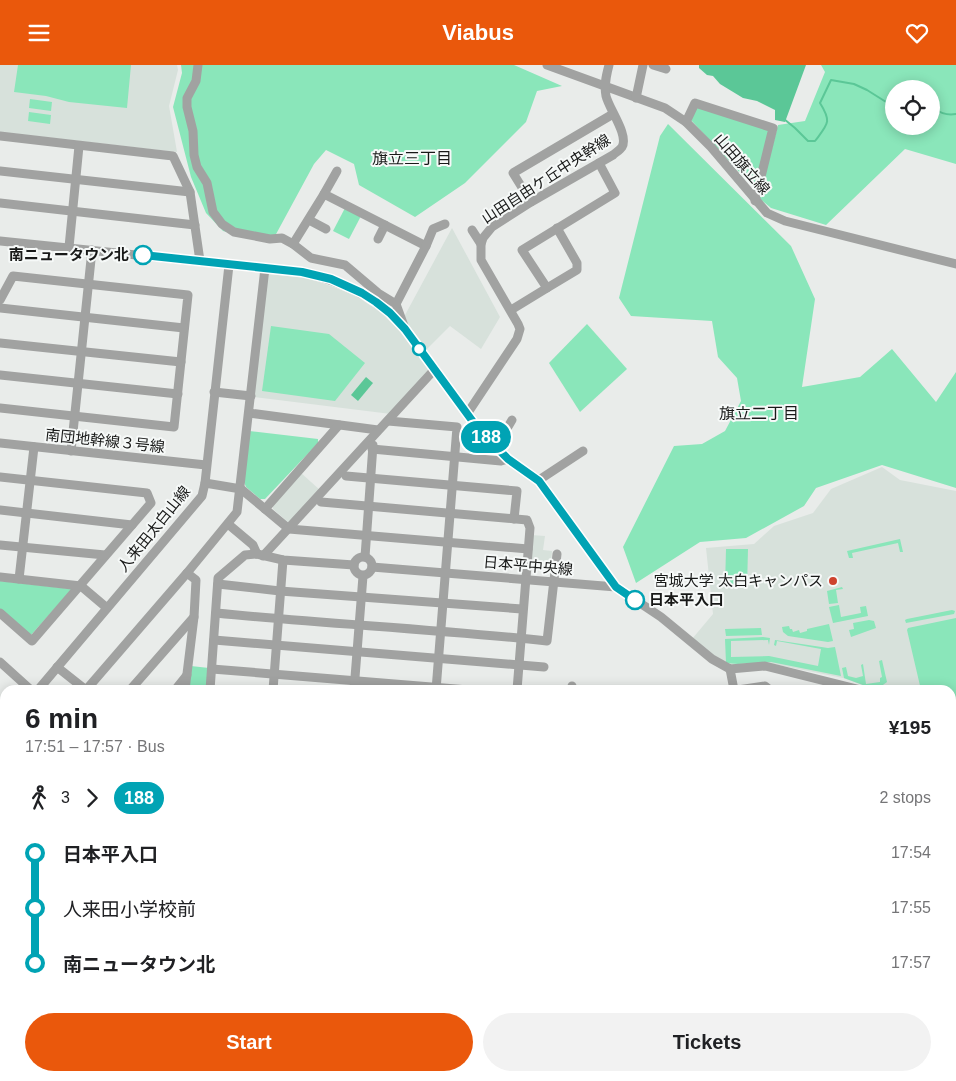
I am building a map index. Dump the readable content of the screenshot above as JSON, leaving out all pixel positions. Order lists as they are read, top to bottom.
{
  "streets": {
    "street": [
      "山田旗立線",
      "山田自由ケ丘中央幹線",
      "南団地幹線３号線",
      "人来田太白山線",
      "日本平中央線"
    ]
  },
  "crossings": [
    ["山田旗立線", "山田自由ケ丘中央幹線"],
    ["南団地幹線３号線", "人来田太白山線"]
  ],
  "districts": ["旗立三丁目", "旗立二丁目"],
  "places": ["南ニュータウン北", "宮城大学 太白キャンパス", "日本平入口"],
  "lines": ["bus line 188"],
  "page": {
    "header": "Viabus",
    "on_map": "188",
    "heading": ["6 min", "17:51 – 17:57 · Bus", "¥195"],
    "legs": ["3", "188", "2 stops"],
    "list": [
      {
        "name": "日本平入口",
        "value": "17:54"
      },
      {
        "name": "人来田小学校前",
        "value": "17:55"
      },
      {
        "name": "南ニュータウン北",
        "value": "17:57"
      }
    ],
    "buttons": ["Start", "Tickets"]
  }
}
